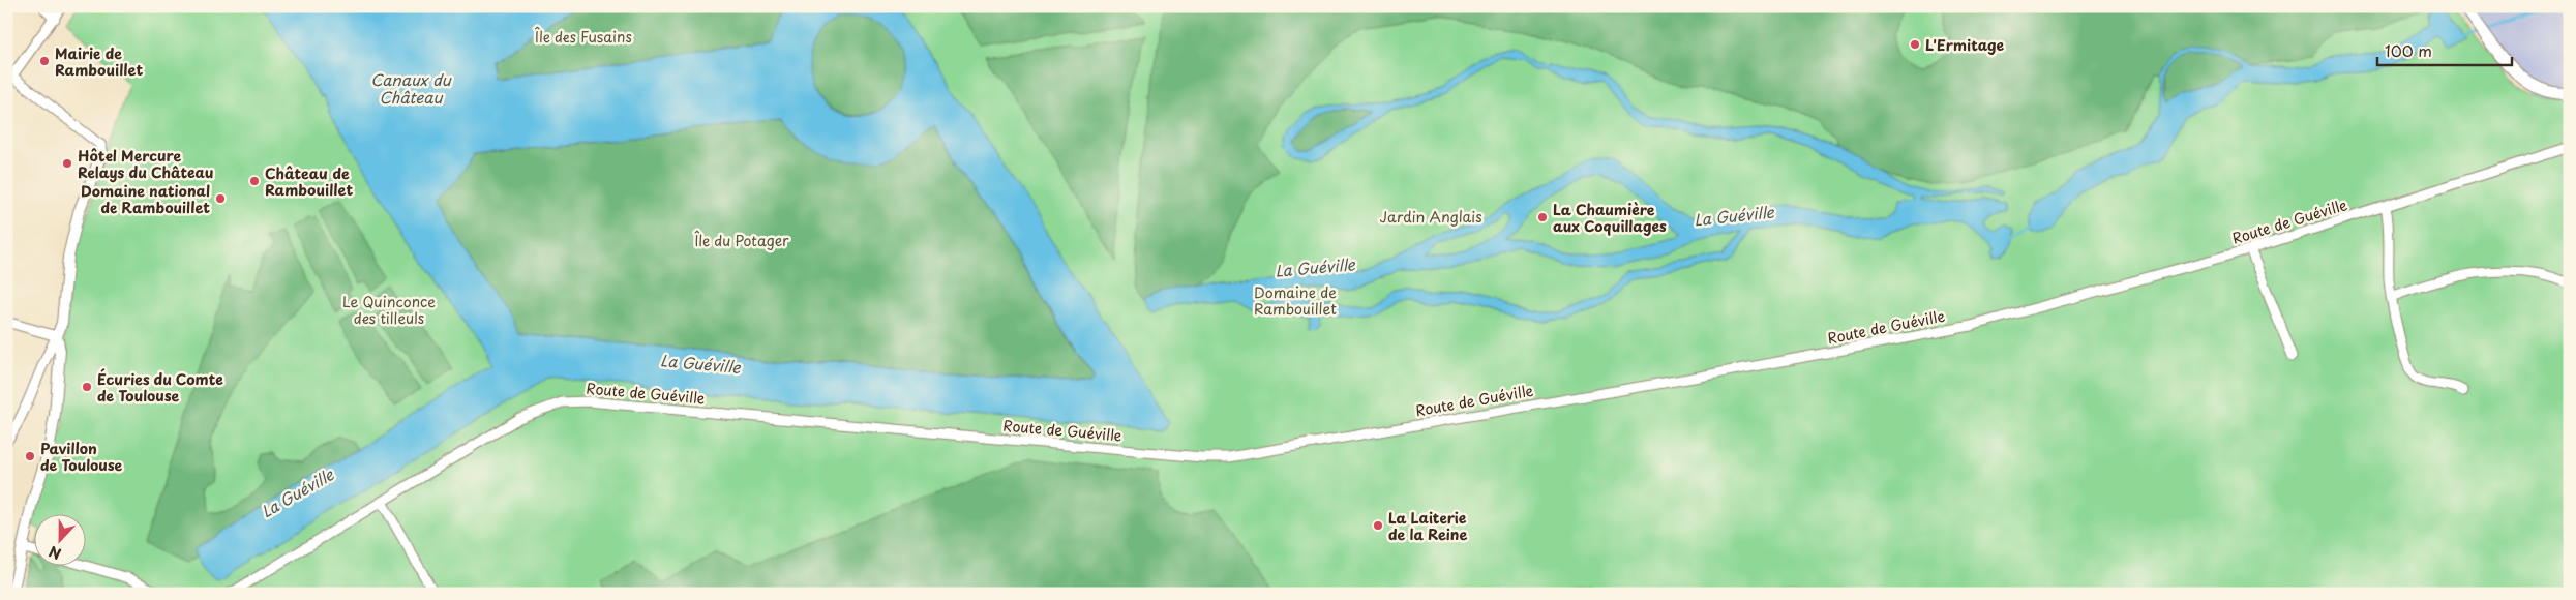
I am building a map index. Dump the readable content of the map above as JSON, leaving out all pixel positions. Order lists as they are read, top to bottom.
{
  "streets": {
    "street": ["Route de Guéville"]
  },
  "water": ["Canaux du Château", "La Guéville"],
  "parks": [
    "Île des Fusains",
    "Jardin Anglais",
    "Île du Potager",
    "Domaine de Rambouillet",
    "Le Quinconce des tilleuls"
  ],
  "places": [
    "L'Ermitage",
    "Mairie de Rambouillet",
    "Hôtel Mercure Relays du Château",
    "Château de Rambouillet",
    "Domaine national de Rambouillet",
    "La Chaumière aux Coquillages",
    "Écuries du Comte de Toulouse",
    "Pavillon de Toulouse",
    "La Laiterie de la Reine"
  ],
  "scale_bar": "100 m",
  "north": "bottom"
}
